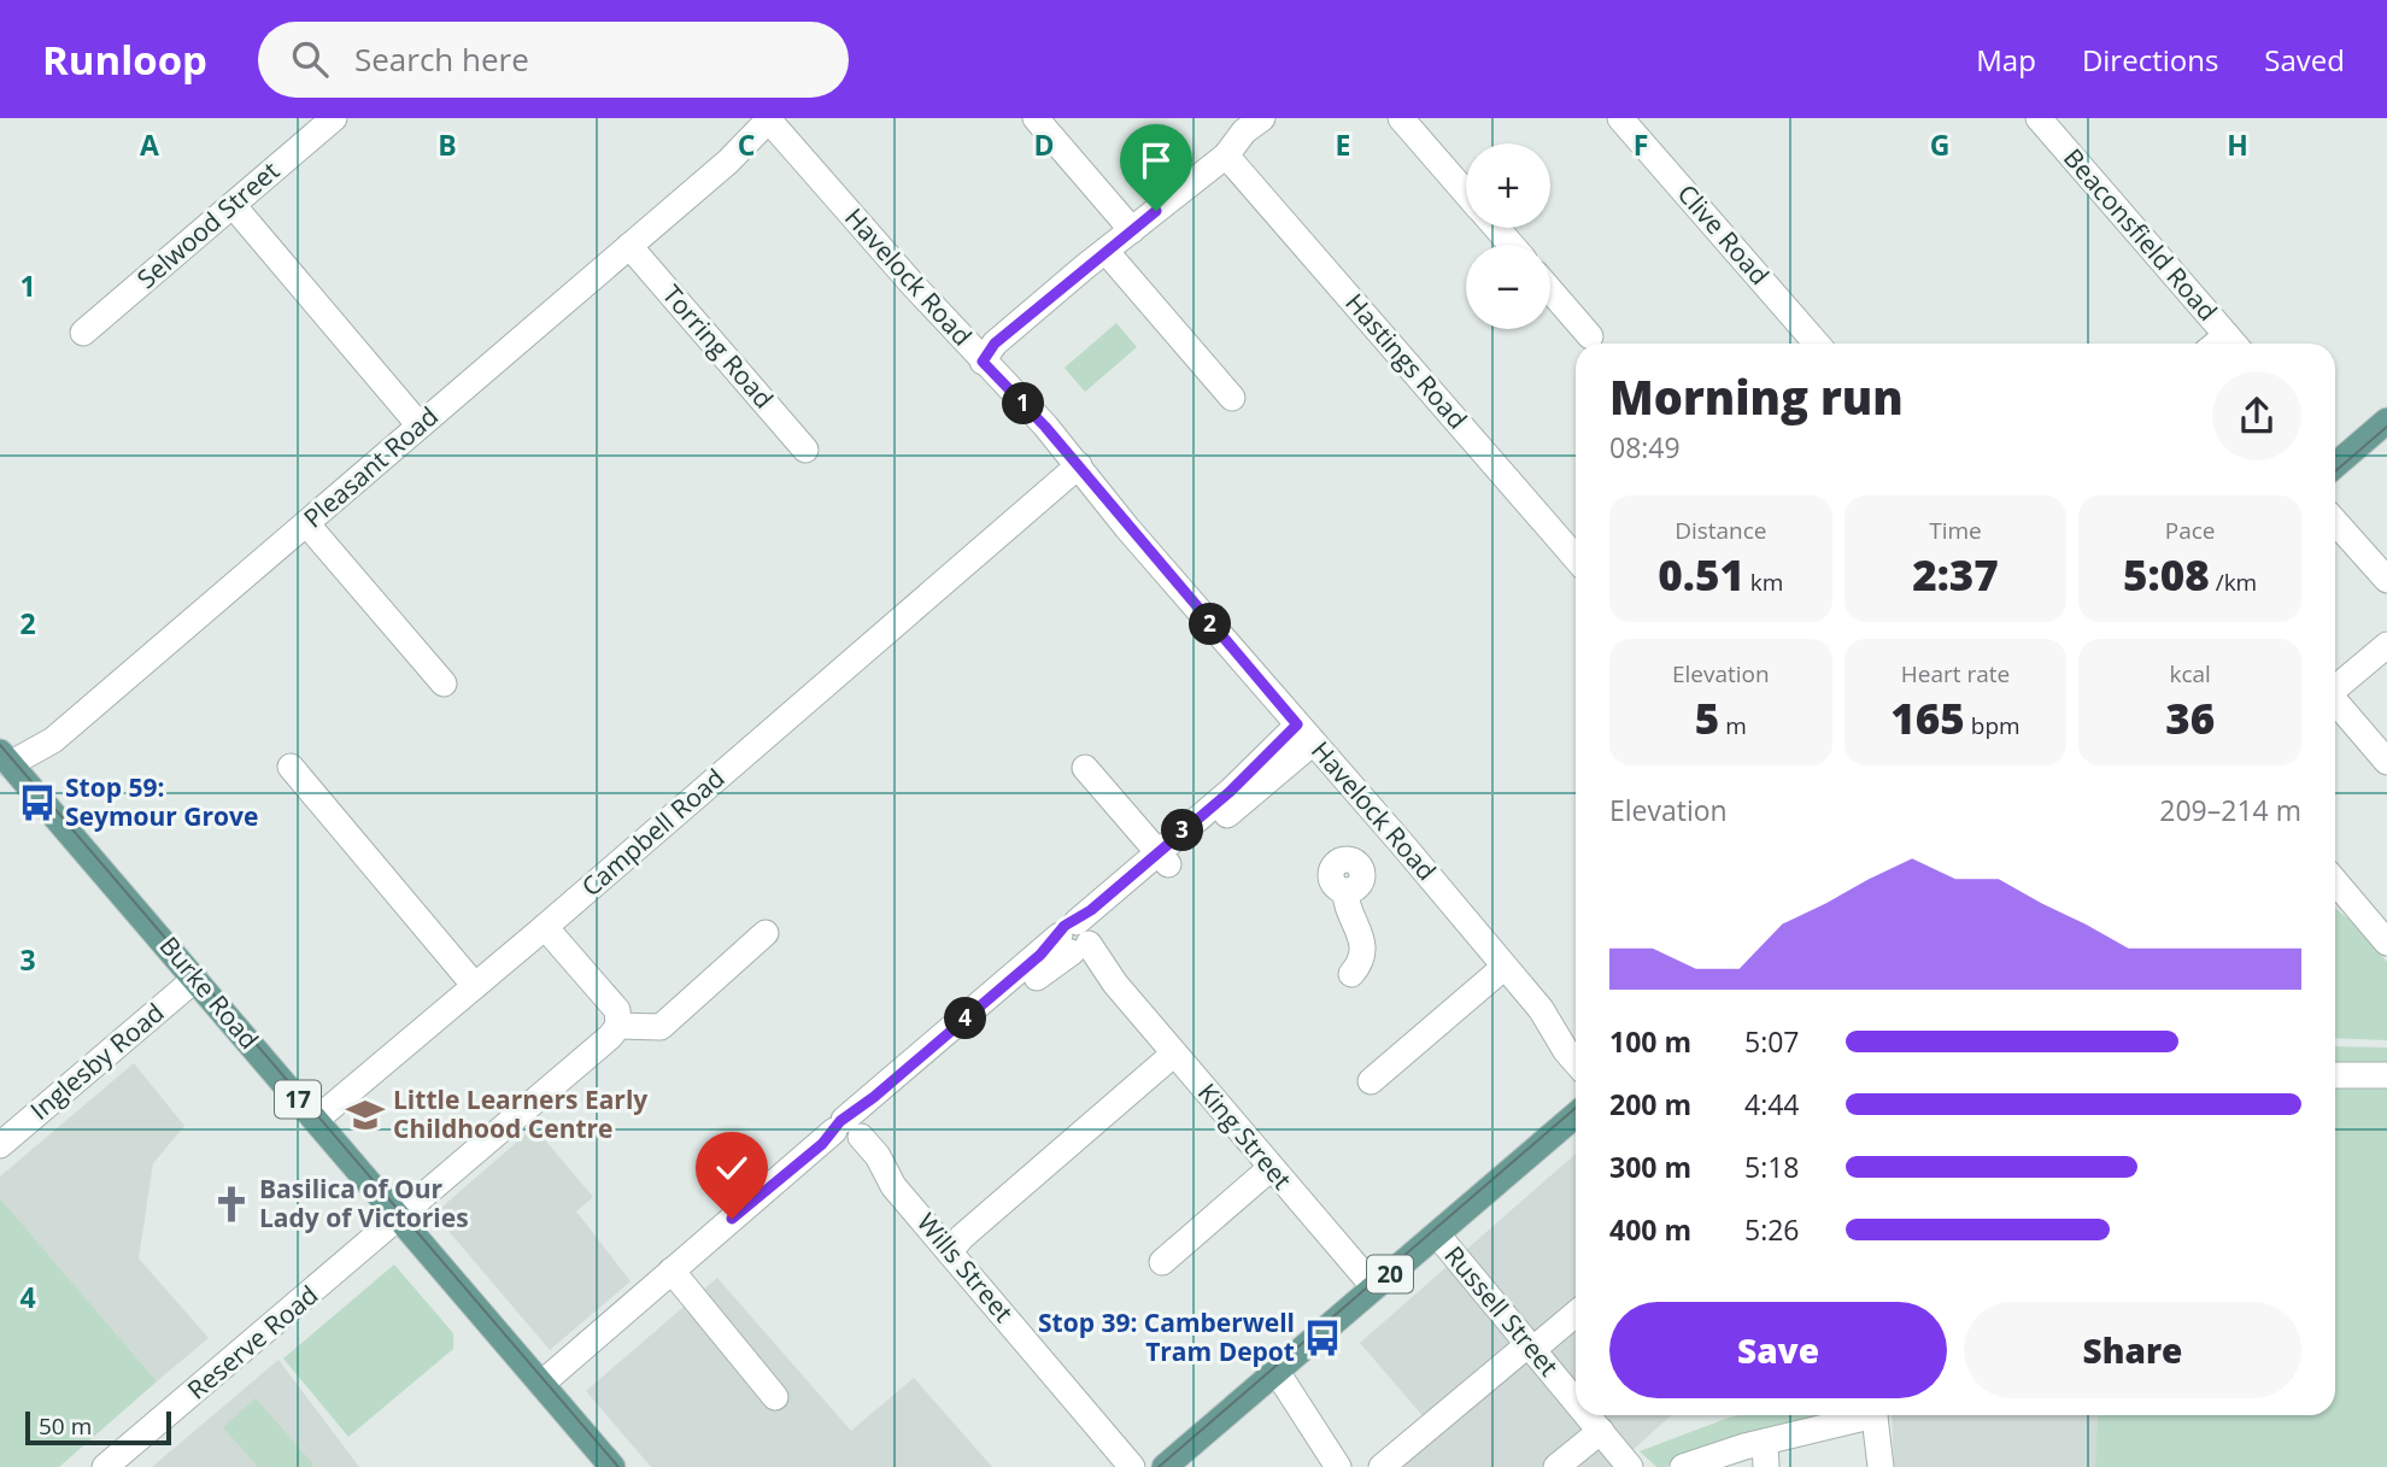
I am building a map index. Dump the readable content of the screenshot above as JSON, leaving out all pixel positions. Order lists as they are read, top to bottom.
{
  "streets": {
    "main road": ["Burke Road", "17", "20"],
    "street": [
      "Selwood Street",
      "Clive Road",
      "Beaconsfield Road",
      "Havelock Road",
      "Torring Road",
      "Hastings Road",
      "Pleasant Road",
      "Campbell Road",
      "Inglesby Road",
      "King Street",
      "Wills Street",
      "Russell Street",
      "Reserve Road"
    ]
  },
  "crossings": [
    ["Havelock Road", "Pleasant Road"],
    ["Havelock Road", "Campbell Road"],
    ["Torring Road", "Pleasant Road"],
    ["Pleasant Road", "Burke Road"],
    ["Campbell Road", "Burke Road"],
    ["Burke Road", "Inglesby Road"],
    ["Burke Road", "Reserve Road"],
    ["King Street", "20"],
    ["20", "Russell Street"]
  ],
  "places": {
    "bus stop": ["Stop 59: Seymour Grove", "Stop 39: Camberwell Tram Depot"],
    "school or university": ["Little Learners Early Childhood Centre"],
    "church": ["Basilica of Our Lady of Victories"]
  },
  "scale_bar": "50 m",
  "page": {
    "header": "Runloop",
    "search": "Search here",
    "nav": ["Map", "Directions", "Saved"],
    "map_buttons": ["+", "−"],
    "heading": ["Morning run", "08:49"],
    "pins": [
      "1",
      "2",
      "3",
      "4"
    ],
    "stats": [
      ["Distance", "0.51 km"],
      ["Time", "2:37"],
      ["Pace", "5:08 /km"],
      ["Elevation", "5 m"],
      ["Heart rate", "165 bpm"],
      ["kcal", "36"]
    ],
    "chart": ["Elevation", "209–214 m"],
    "list": [
      {
        "name": "100 m",
        "note": "5:07"
      },
      {
        "name": "200 m",
        "note": "4:44"
      },
      {
        "name": "300 m",
        "note": "5:18"
      },
      {
        "name": "400 m",
        "note": "5:26"
      }
    ],
    "buttons": ["Save", "Share"],
    "scale": "50 m"
  },
  "grid": {
    "columns": [
      "A",
      "B",
      "C",
      "D",
      "E",
      "F",
      "G",
      "H"
    ],
    "rows": [
      "1",
      "2",
      "3",
      "4"
    ]
  }
}
